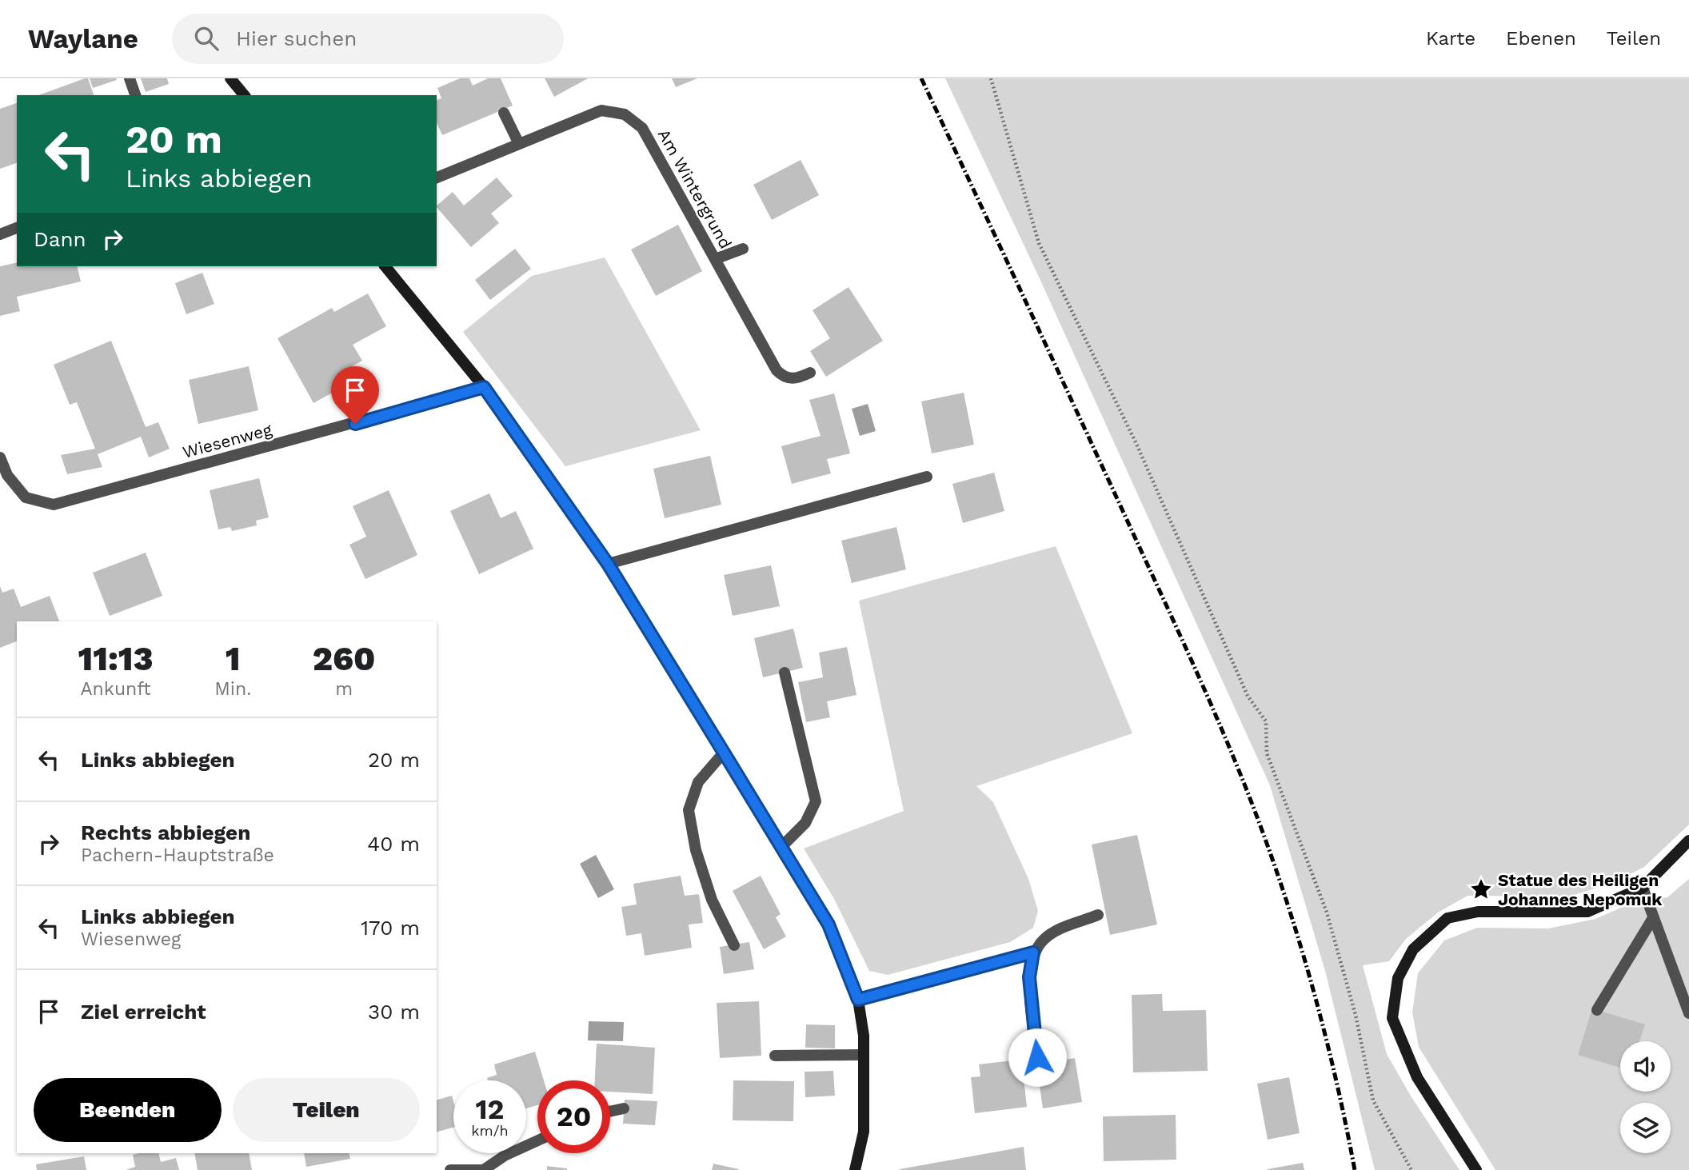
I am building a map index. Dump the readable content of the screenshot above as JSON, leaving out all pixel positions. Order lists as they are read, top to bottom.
{
  "streets": {
    "street": ["Am Wintergrund", "Wiesenweg"]
  },
  "places": {
    "place": ["Statue des Heiligen Johannes Nepomuk"]
  },
  "page": {
    "header": "Waylane",
    "search": "Hier suchen",
    "nav": ["Karte", "Ebenen", "Teilen"],
    "turn": ["20 m", "Links abbiegen"],
    "then": "Dann",
    "eta": [
      "11:13",
      "Ankunft",
      "1",
      "Min.",
      "260",
      "m"
    ],
    "list": [
      {
        "name": "Links abbiegen",
        "value": "20 m"
      },
      {
        "name": "Rechts abbiegen",
        "note": "Pachern-Hauptstraße",
        "value": "40 m"
      },
      {
        "name": "Links abbiegen",
        "note": "Wiesenweg",
        "value": "170 m"
      },
      {
        "name": "Ziel erreicht",
        "value": "30 m"
      }
    ],
    "buttons": ["Beenden", "Teilen"],
    "speed": "12 km/h",
    "limit": "20"
  }
}
